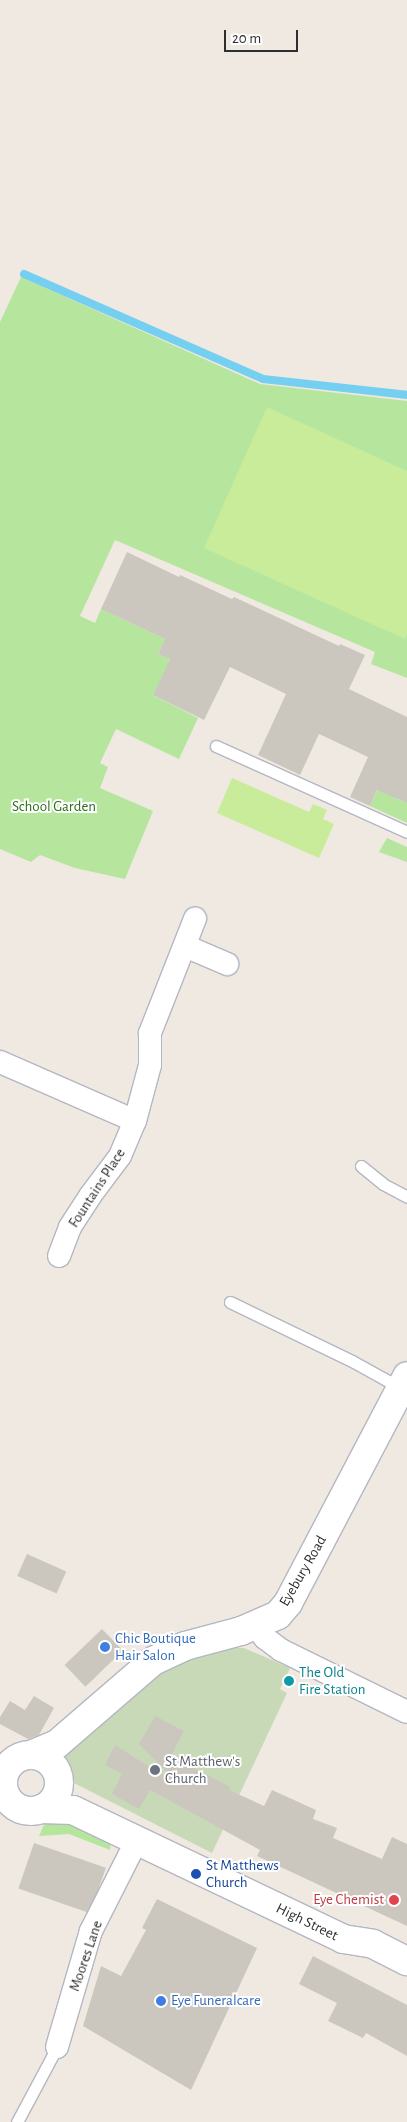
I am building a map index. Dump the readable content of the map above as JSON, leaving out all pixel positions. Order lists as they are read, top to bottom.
{
  "streets": {
    "street": [
      "Fountains Place",
      "Eyebury Road",
      "High Street",
      "Moores Lane"
    ]
  },
  "crossings": [
    ["Eyebury Road", "High Street"],
    ["High Street", "Moores Lane"]
  ],
  "parks": ["School Garden"],
  "places": [
    "Chic Boutique Hair Salon",
    "The Old Fire Station",
    "St Matthew's Church",
    "St Matthews Church",
    "Eye Chemist",
    "Eye Funeralcare"
  ],
  "scale_bar": "20 m"
}
